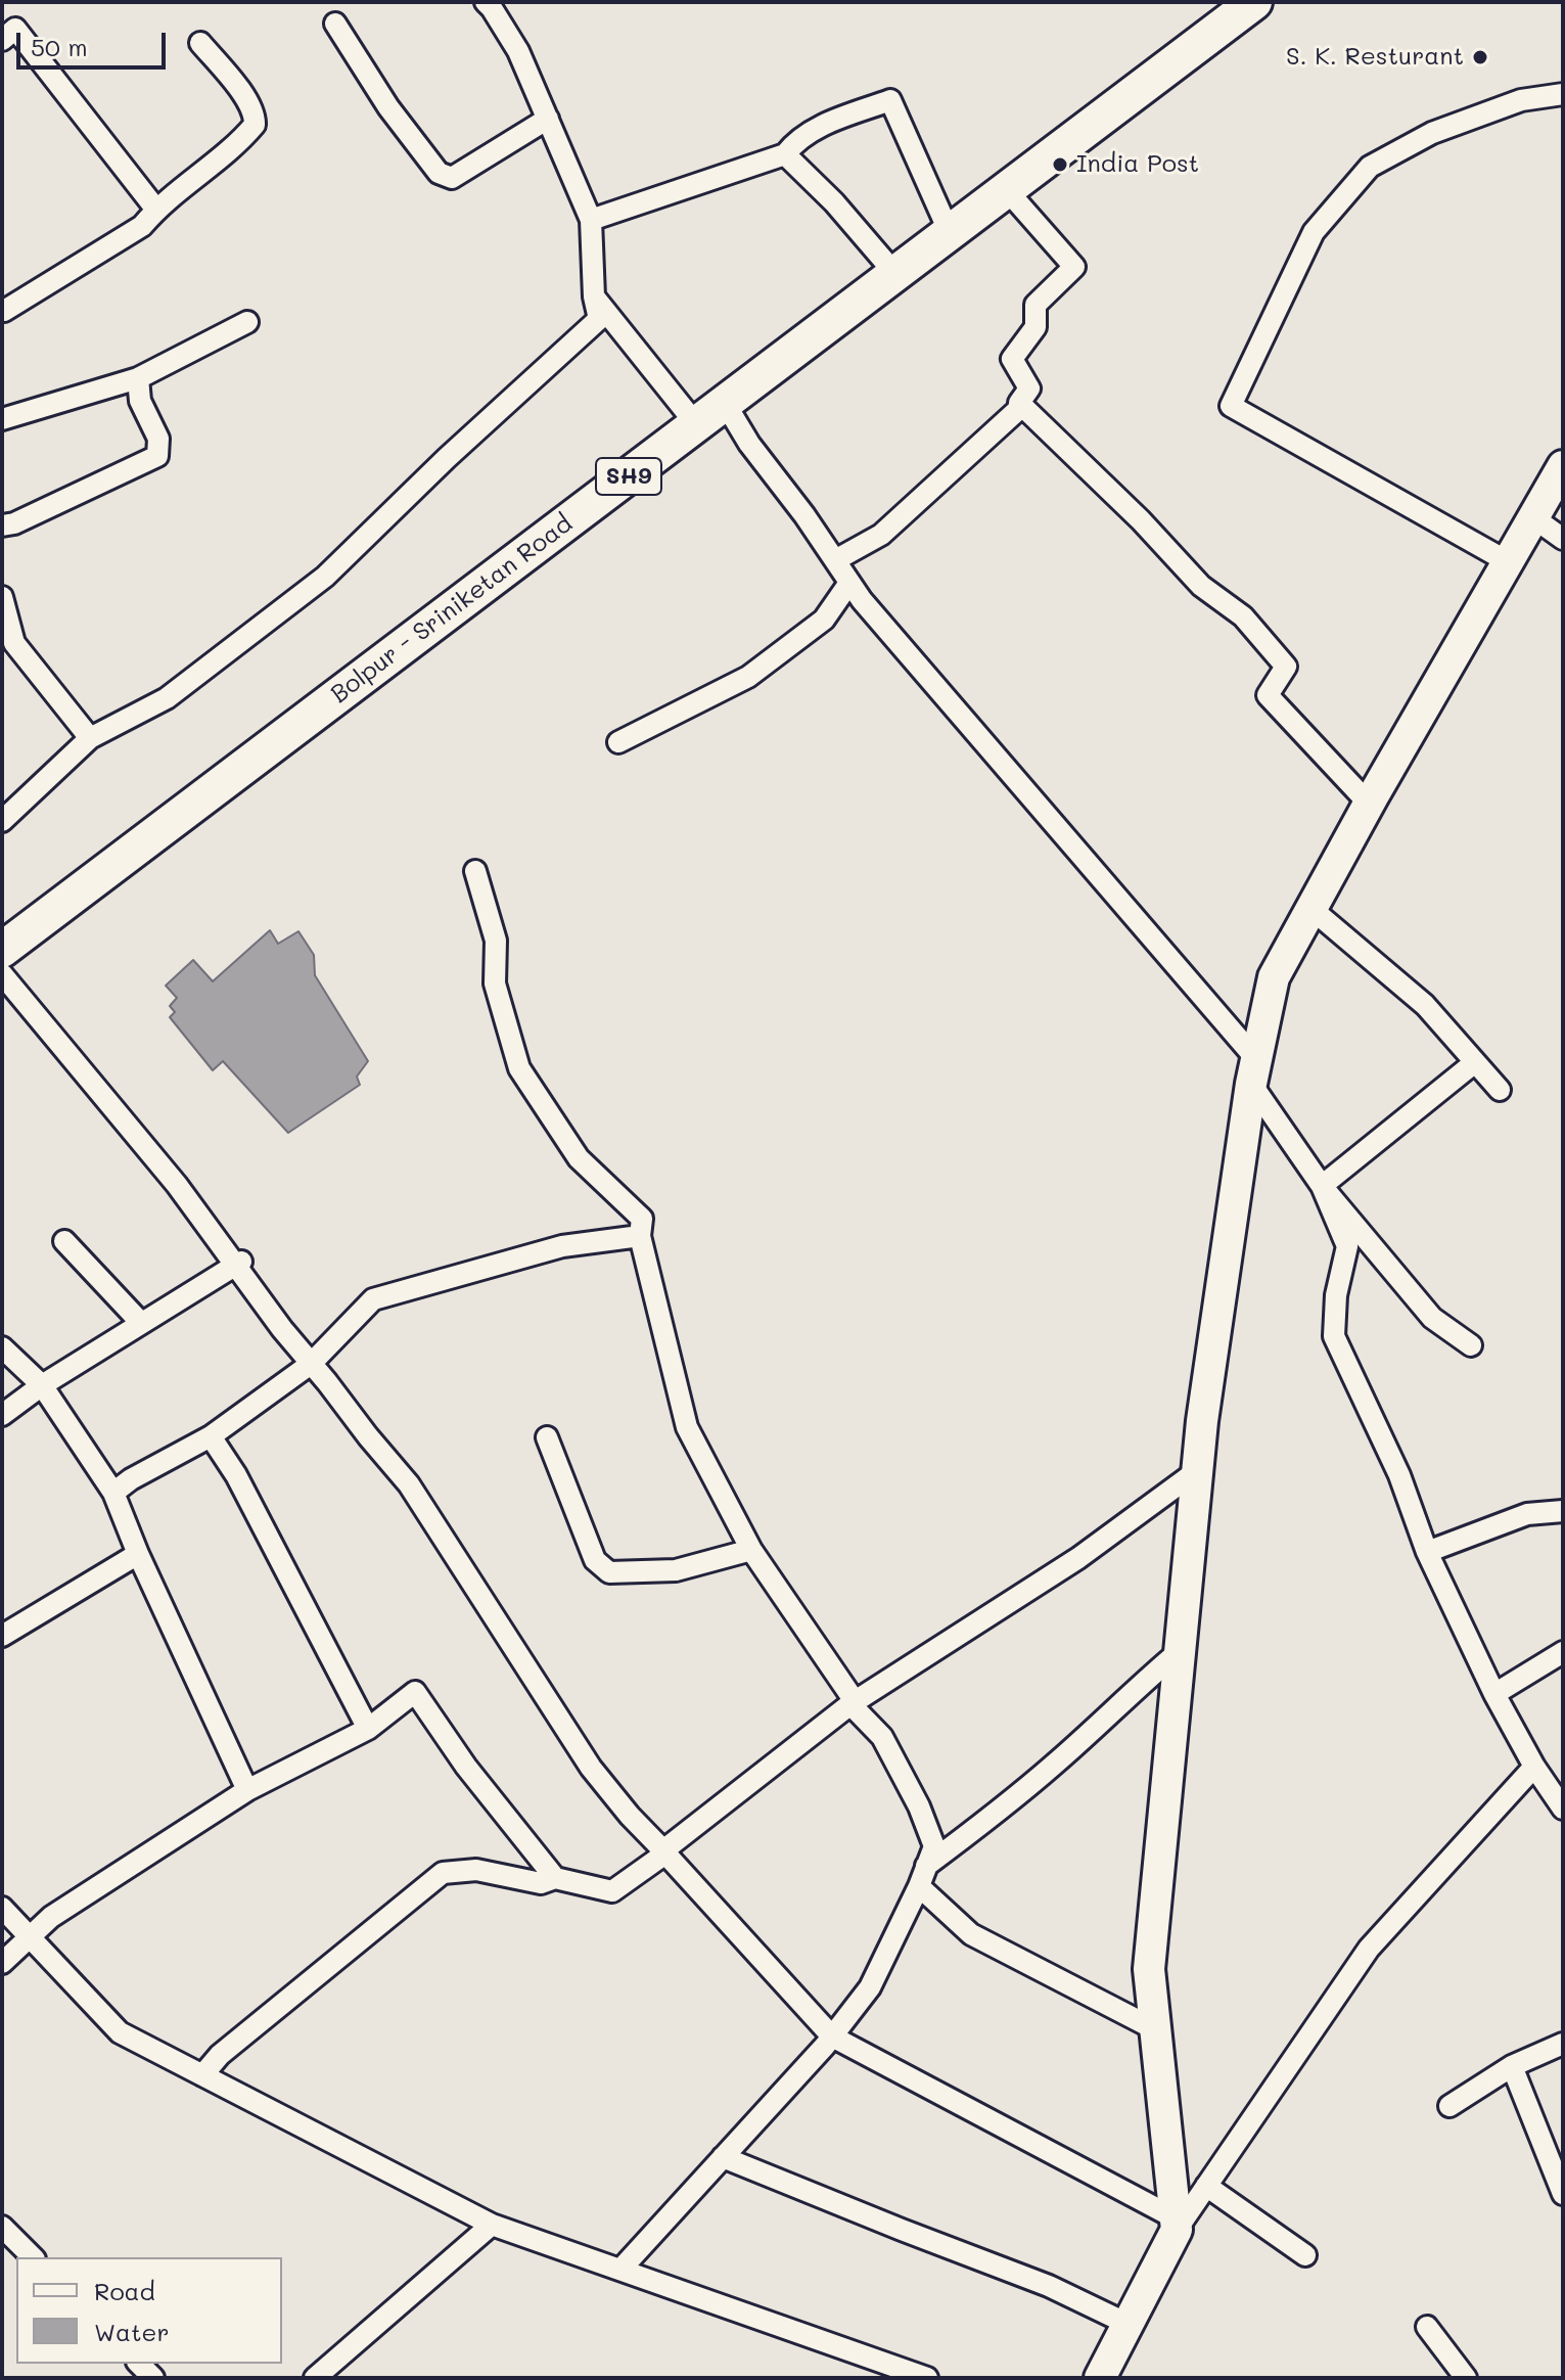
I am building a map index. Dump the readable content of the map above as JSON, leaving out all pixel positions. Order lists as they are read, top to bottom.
{
  "streets": {
    "main road": ["SH9", "Bolpur - Sriniketan Road"]
  },
  "places": ["S. K. Resturant", "India Post"],
  "legend": ["Road", "Water"],
  "scale_bar": "50 m"
}
